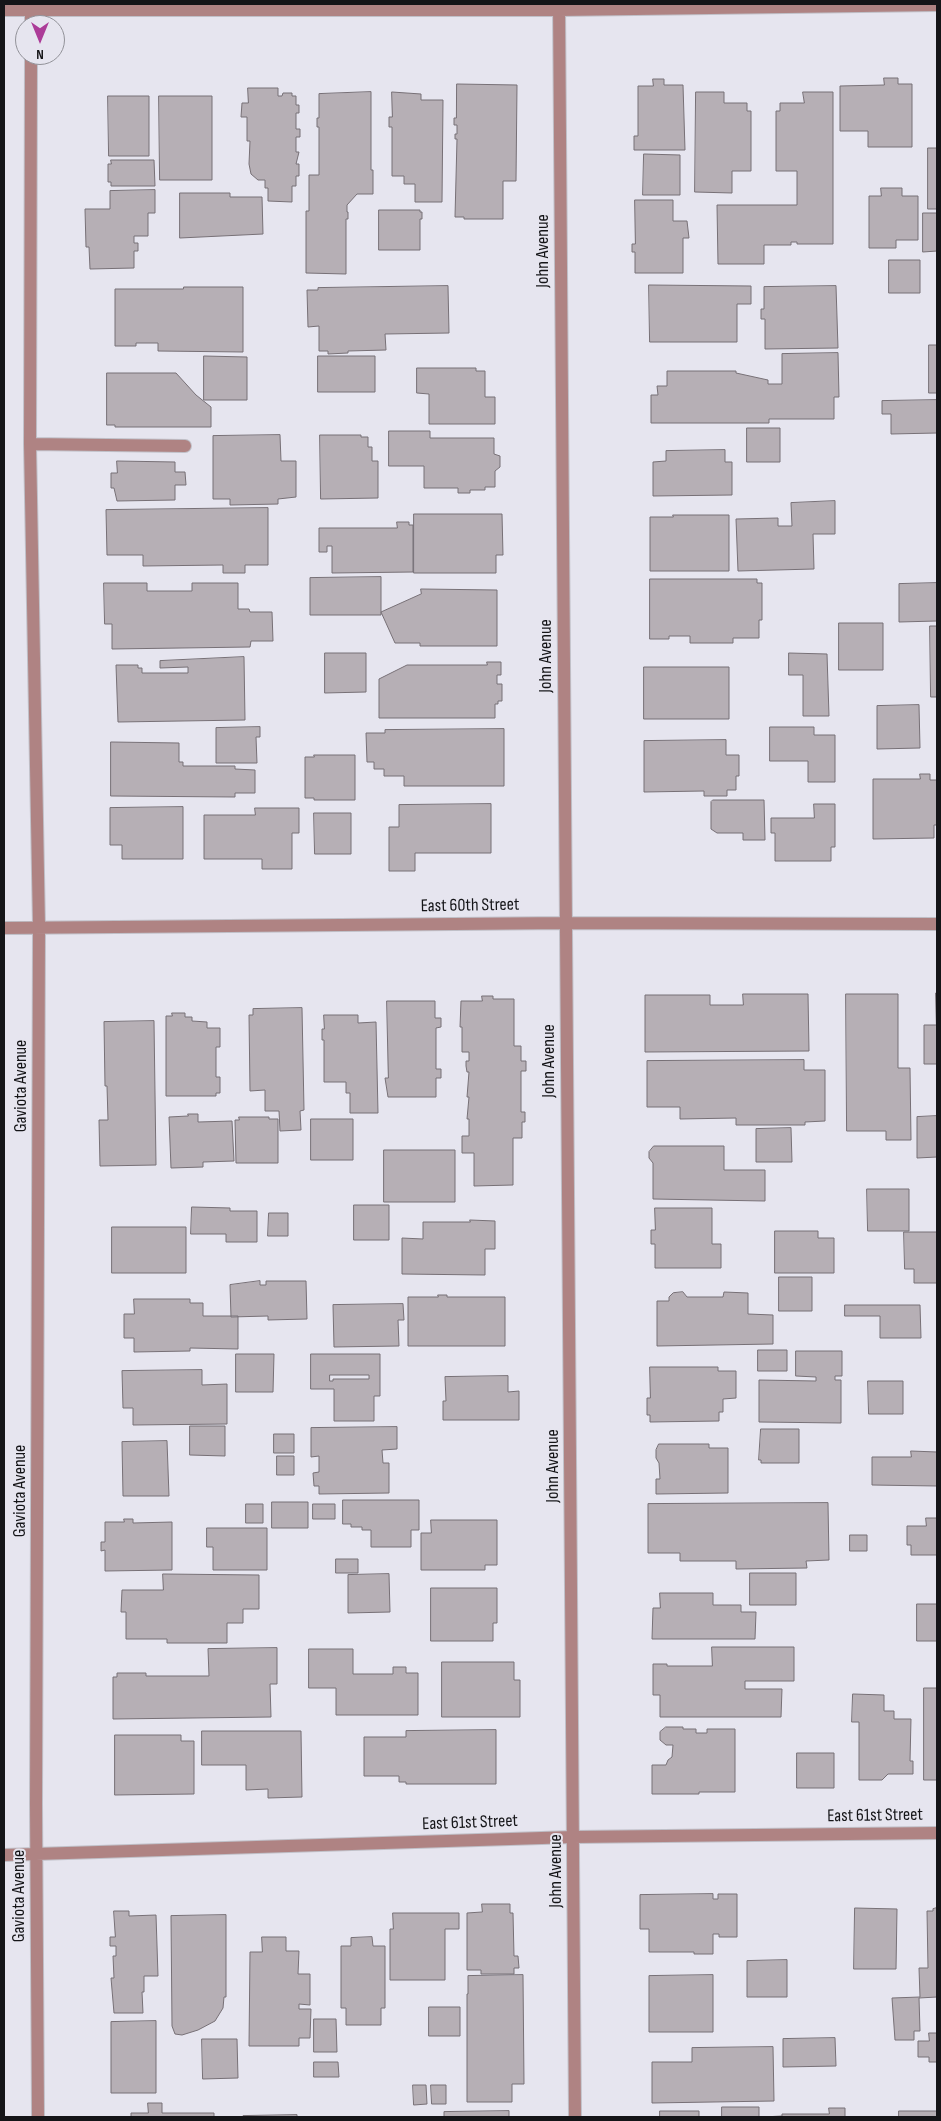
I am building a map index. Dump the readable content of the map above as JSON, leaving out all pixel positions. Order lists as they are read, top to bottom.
{
  "streets": {
    "street": [
      "John Avenue",
      "East 60th Street",
      "Gaviota Avenue",
      "East 61st Street"
    ]
  },
  "crossings": [
    ["John Avenue", "East 60th Street"],
    ["John Avenue", "East 61st Street"],
    ["East 60th Street", "Gaviota Avenue"],
    ["Gaviota Avenue", "East 61st Street"]
  ],
  "north": "bottom"
}
